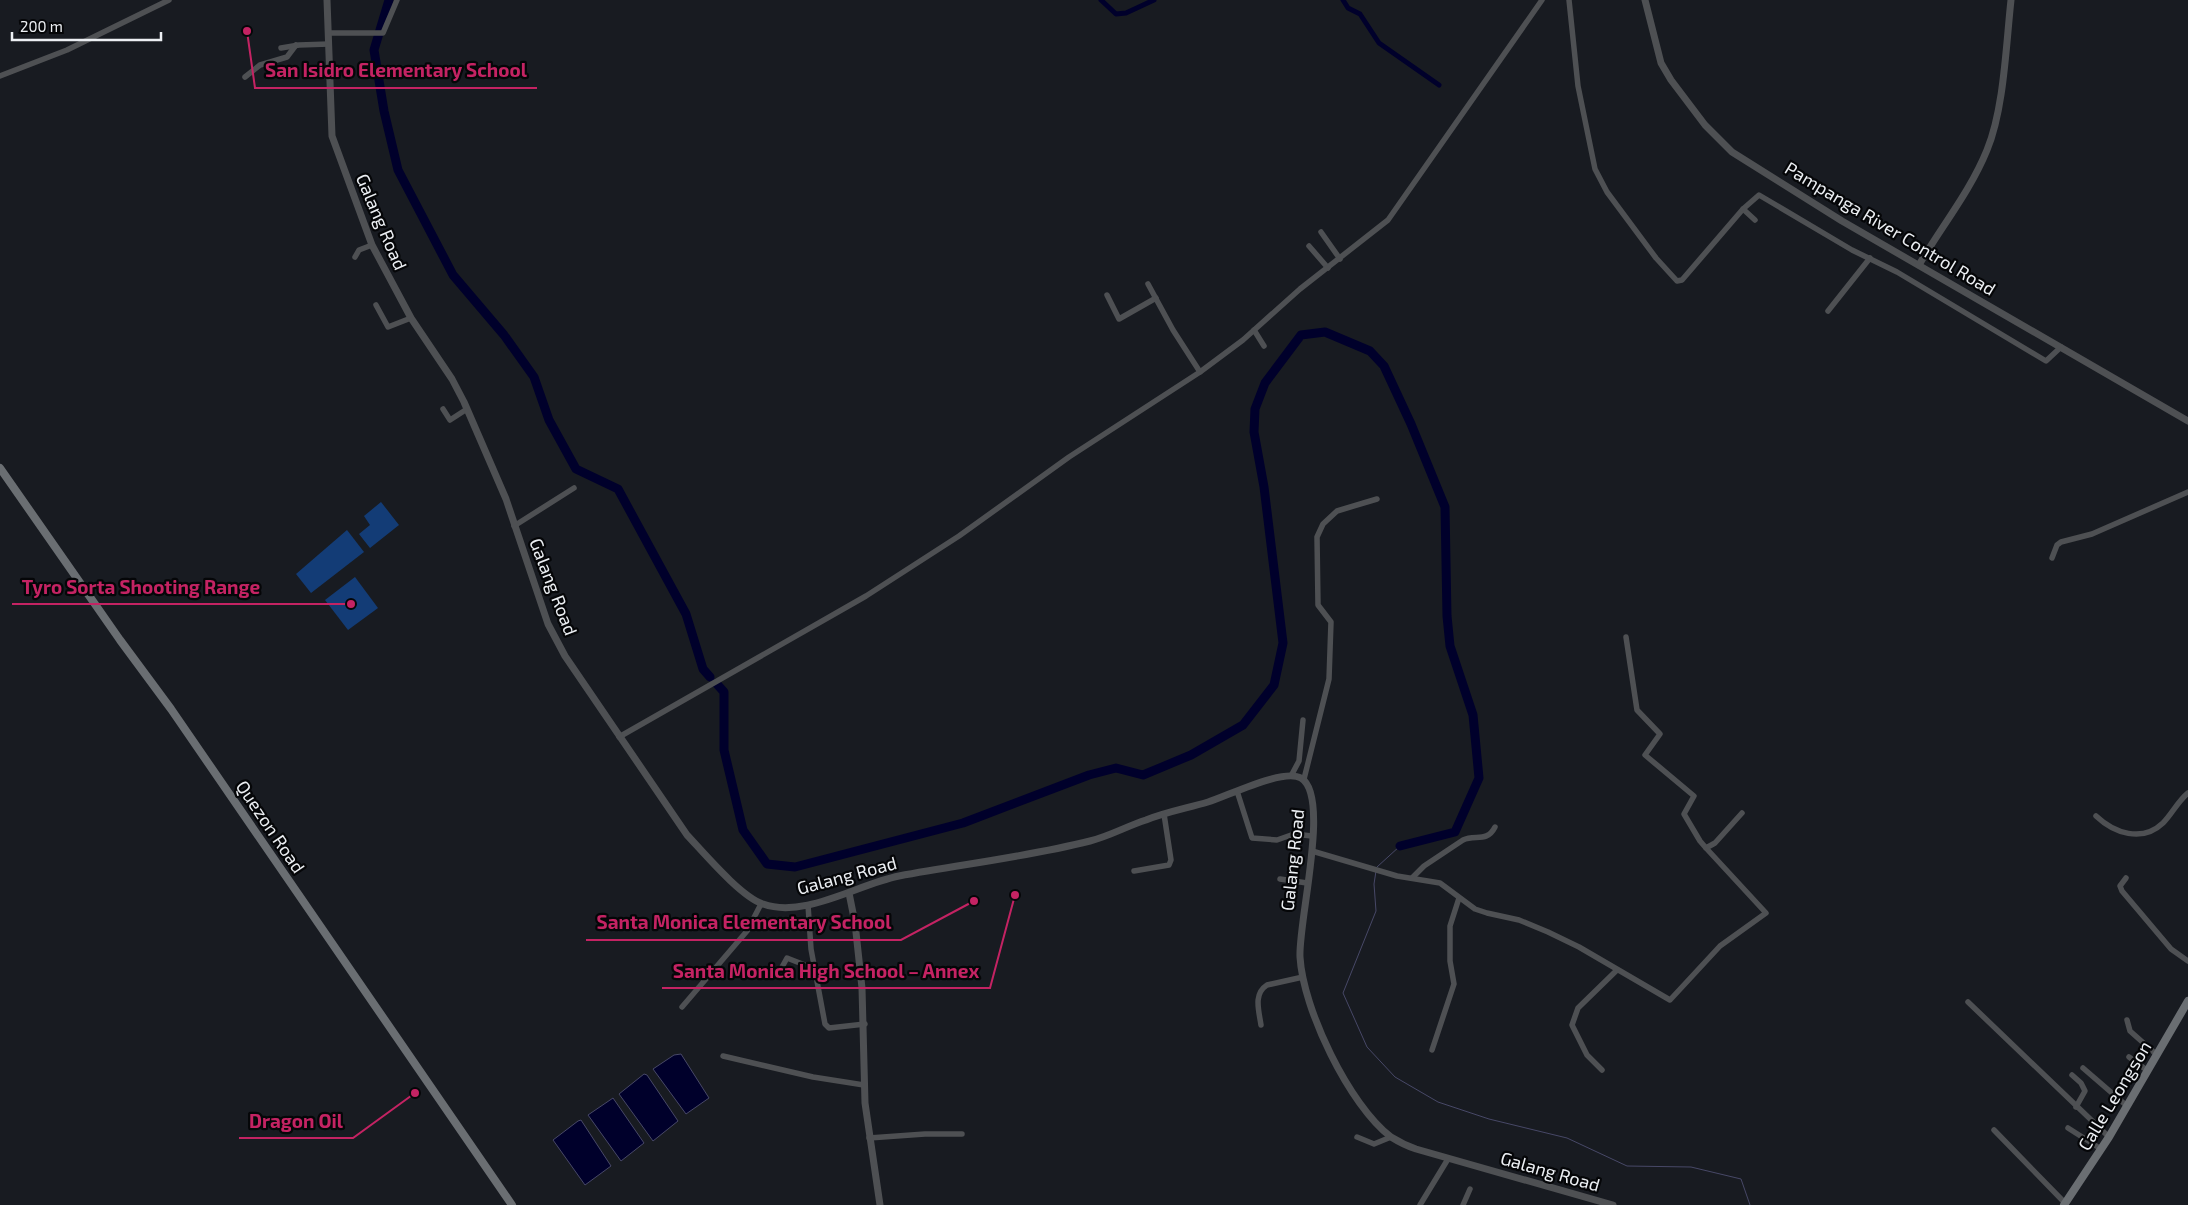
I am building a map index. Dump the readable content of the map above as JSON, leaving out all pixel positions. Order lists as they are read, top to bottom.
{
  "streets": {
    "main road": ["Quezon Road", "Calle Leongson"],
    "street": ["Galang Road", "Pampanga River Control Road"]
  },
  "places": [
    "San Isidro Elementary School",
    "Tyro Sorta Shooting Range",
    "Santa Monica High School – Annex",
    "Santa Monica Elementary School",
    "Dragon Oil"
  ],
  "scale_bar": "200 m"
}
